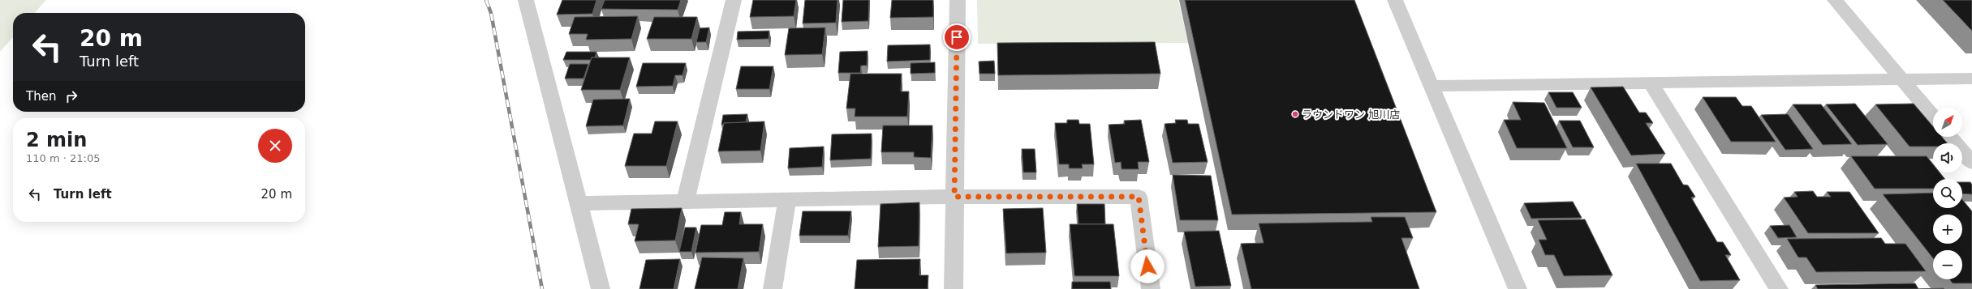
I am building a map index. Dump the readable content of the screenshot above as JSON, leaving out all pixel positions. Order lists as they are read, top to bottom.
{
  "places": ["ラウンドワン 旭川店"],
  "north": "top right",
  "page": {
    "turn": ["20 m", "Turn left"],
    "then": "Then",
    "map_buttons": ["+", "−"],
    "heading": ["2 min", "110 m · 21:05"],
    "list": [
      {
        "name": "Turn left",
        "value": "20 m"
      }
    ]
  }
}
